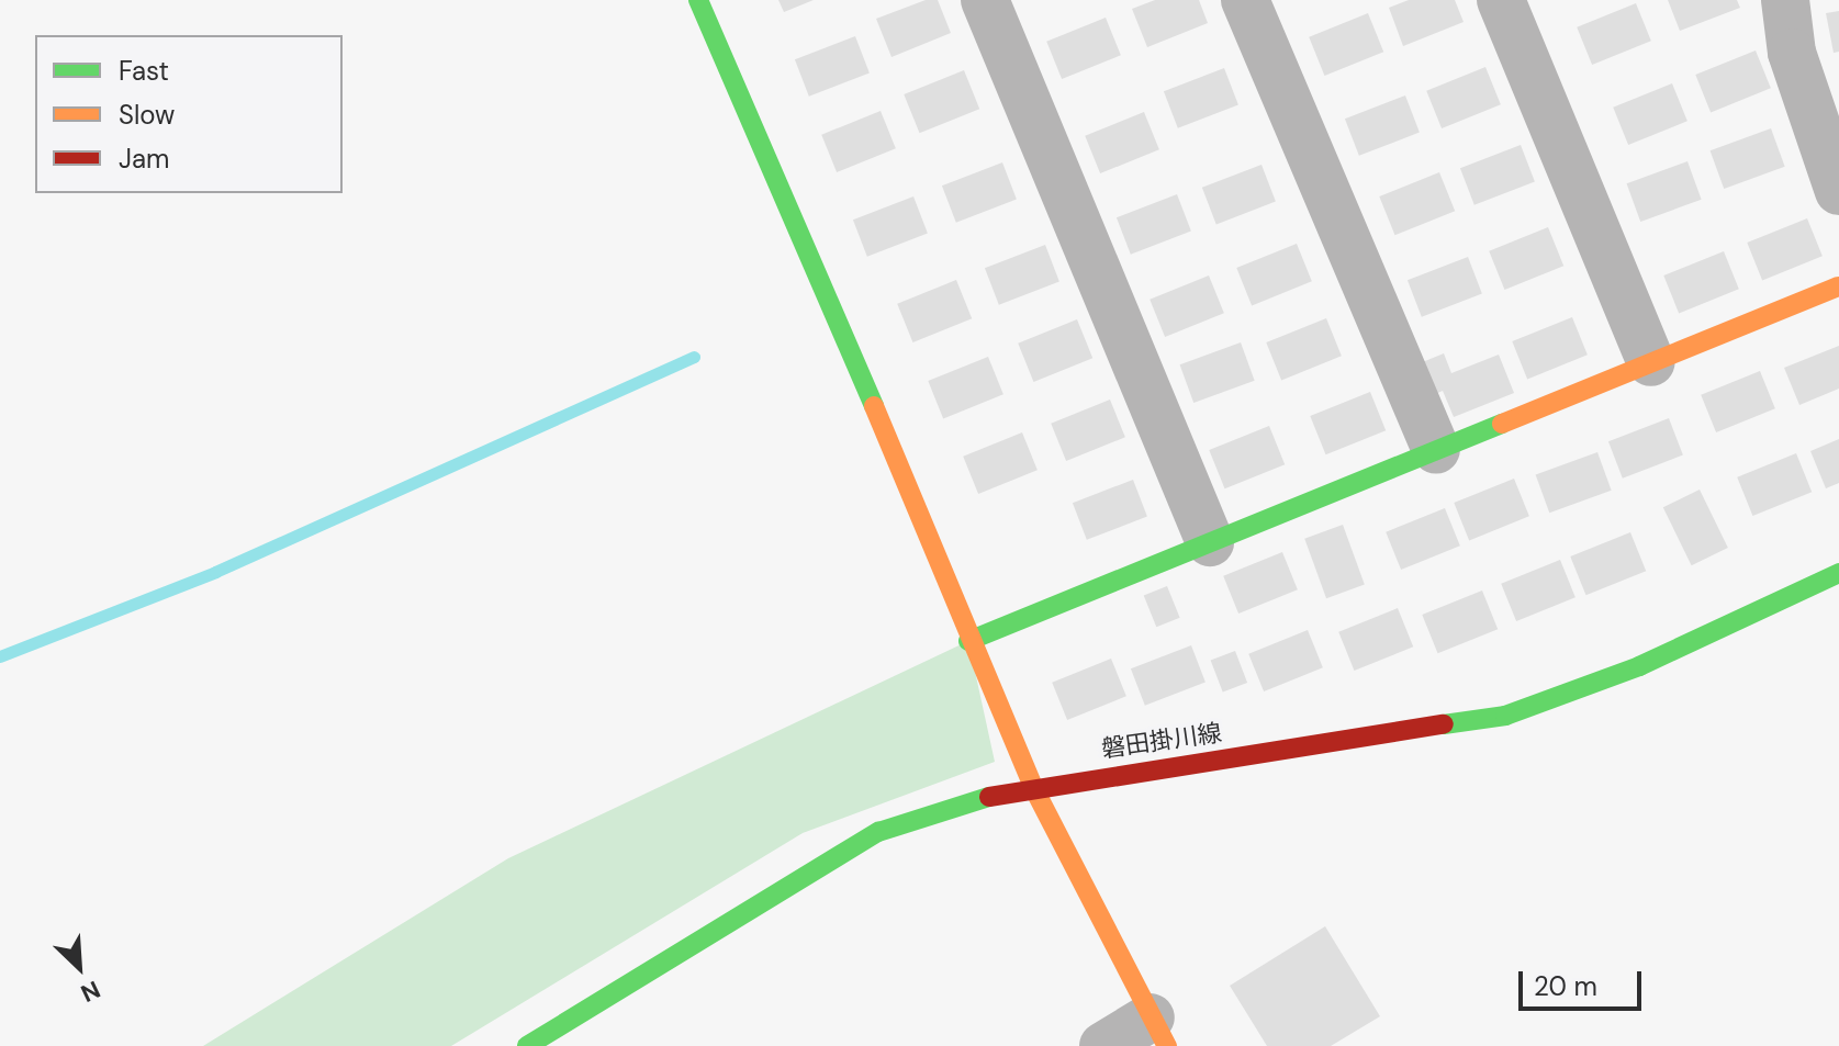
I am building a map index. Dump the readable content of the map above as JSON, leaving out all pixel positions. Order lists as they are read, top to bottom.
{
  "streets": {
    "street": ["磐田掛川線"]
  },
  "legend": ["Fast", "Slow", "Jam"],
  "scale_bar": "20 m",
  "north": "bottom right"
}
